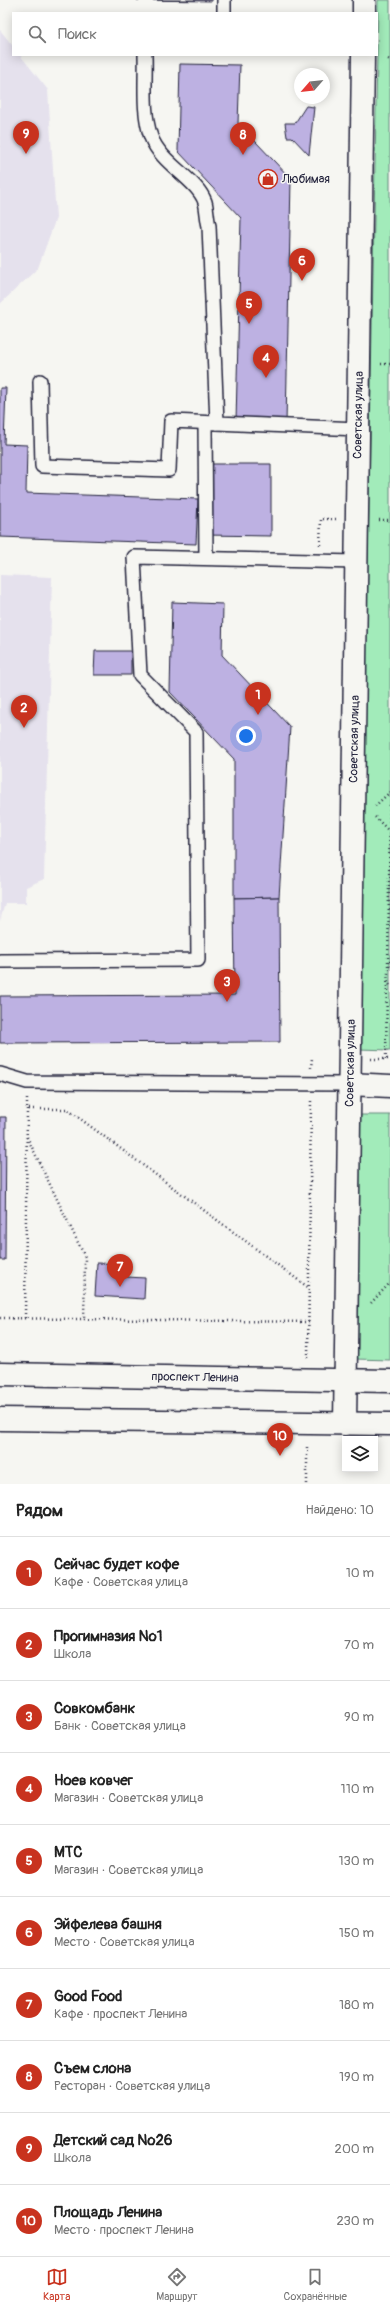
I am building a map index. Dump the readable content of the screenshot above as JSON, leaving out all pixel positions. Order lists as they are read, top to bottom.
{
  "streets": {
    "street": ["Советская улица", "проспект Ленина"]
  },
  "crossings": [
    ["Советская улица", "проспект Ленина"]
  ],
  "places": {
    "shop": ["Любимая"]
  },
  "north": "bottom left",
  "page": {
    "search": "Поиск",
    "pins": [
      "9",
      "8",
      "6",
      "5",
      "4",
      "1",
      "2",
      "3",
      "7",
      "10"
    ],
    "heading": ["Рядом", "Найдено: 10"],
    "list": [
      {
        "mark": "1",
        "name": "Сейчас будет кофе",
        "note": "Кафе · Советская улица",
        "value": "10 m"
      },
      {
        "mark": "2",
        "name": "Прогимназия №1",
        "note": "Школа",
        "value": "70 m"
      },
      {
        "mark": "3",
        "name": "Совкомбанк",
        "note": "Банк · Советская улица",
        "value": "90 m"
      },
      {
        "mark": "4",
        "name": "Ноев ковчег",
        "note": "Магазин · Советская улица",
        "value": "110 m"
      },
      {
        "mark": "5",
        "name": "МТС",
        "note": "Магазин · Советская улица",
        "value": "130 m"
      },
      {
        "mark": "6",
        "name": "Эйфелева башня",
        "note": "Место · Советская улица",
        "value": "150 m"
      },
      {
        "mark": "7",
        "name": "Good Food",
        "note": "Кафе · проспект Ленина",
        "value": "180 m"
      },
      {
        "mark": "8",
        "name": "Съем слона",
        "note": "Ресторан · Советская улица",
        "value": "190 m"
      },
      {
        "mark": "9",
        "name": "Детский сад №26",
        "note": "Школа",
        "value": "200 m"
      },
      {
        "mark": "10",
        "name": "Площадь Ленина",
        "note": "Место · проспект Ленина",
        "value": "230 m"
      }
    ],
    "nav": ["Карта", "Маршрут", "Сохранённые"]
  }
}
